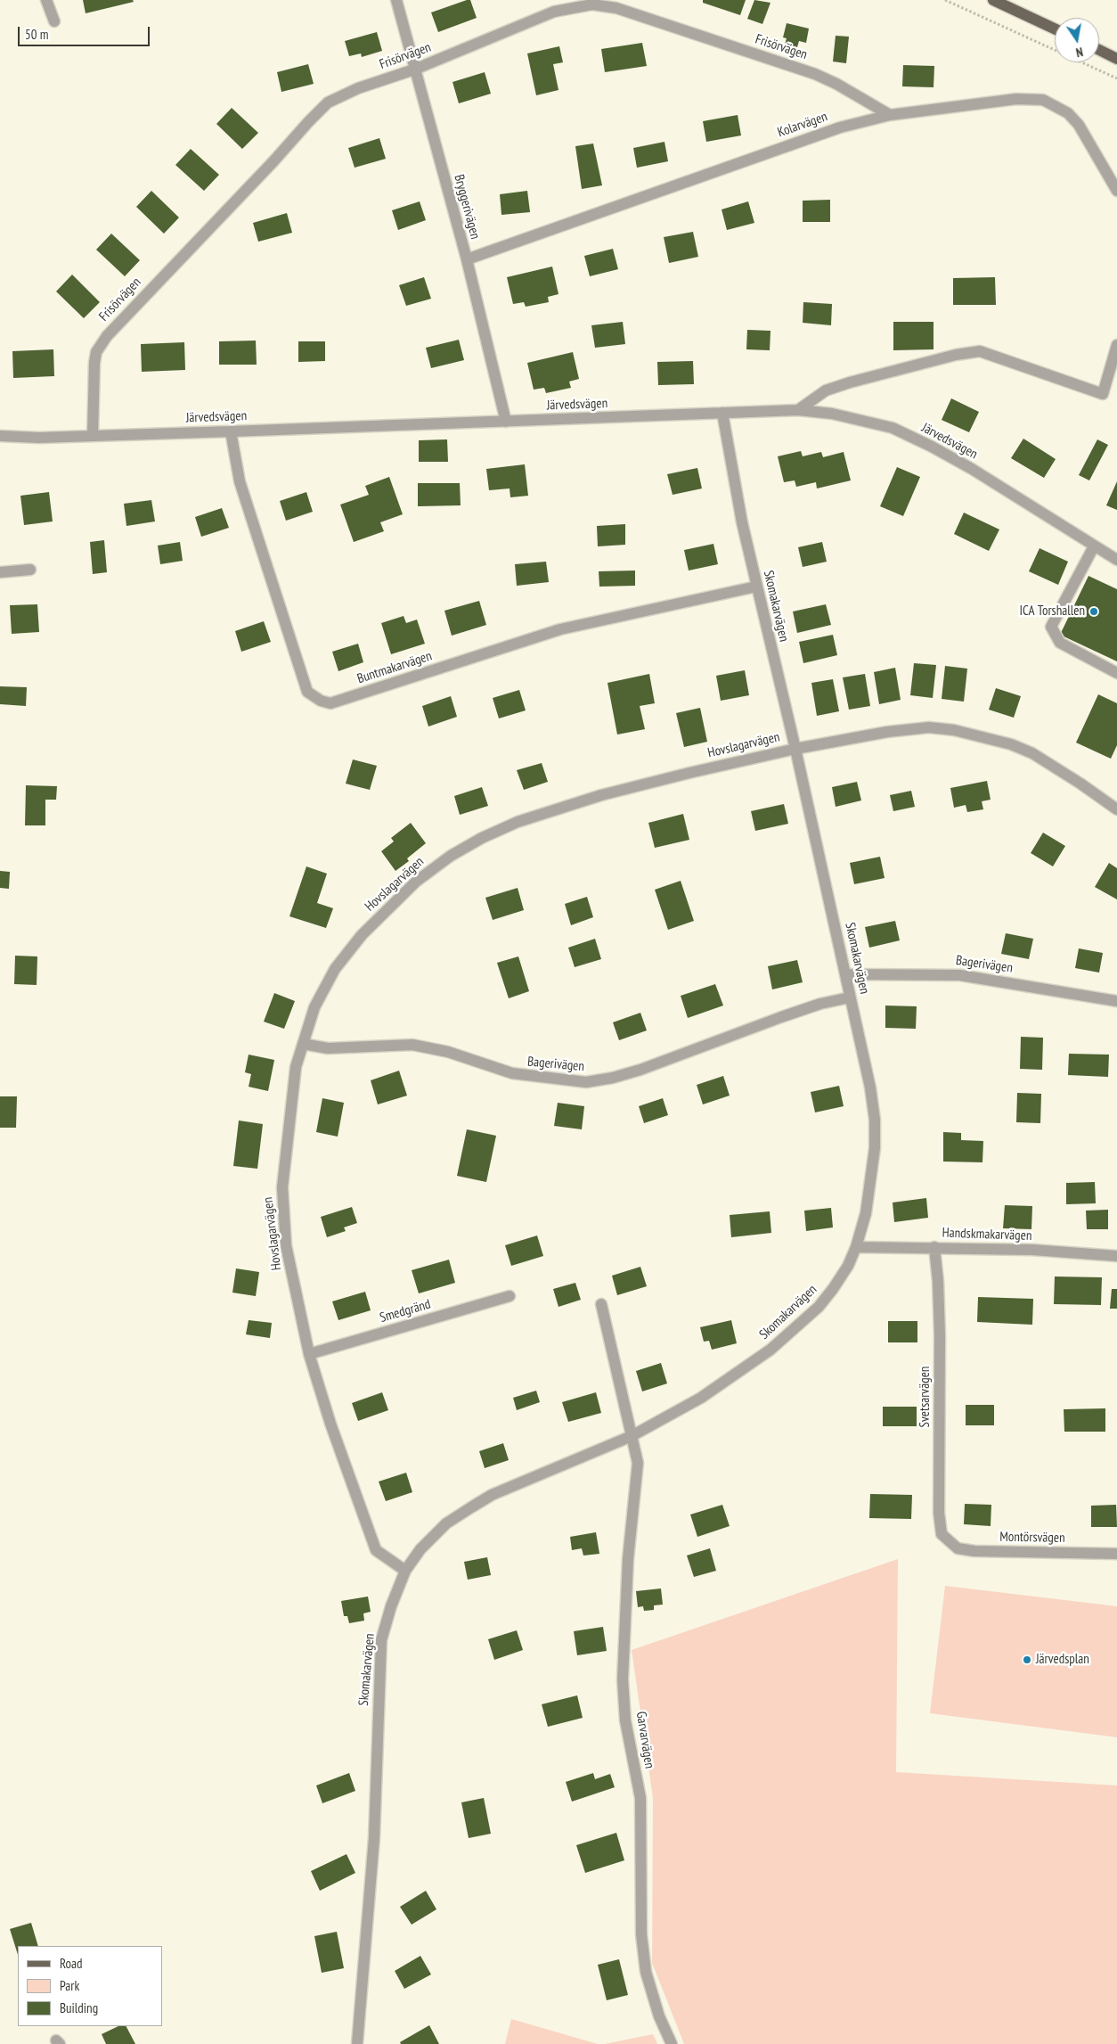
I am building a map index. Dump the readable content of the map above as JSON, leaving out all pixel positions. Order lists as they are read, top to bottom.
{
  "streets": {
    "street": [
      "Frisörvägen",
      "Kolarvägen",
      "Bryggerivägen",
      "Järvedsvägen",
      "Skomakarvägen",
      "Buntmakarvägen",
      "Hovslagarvägen",
      "Bagerivägen",
      "Handskmakarvägen",
      "Smedgränd",
      "Svetsarvägen",
      "Montörsvägen",
      "Garvarvägen"
    ]
  },
  "crossings": [
    ["Frisörvägen", "Kolarvägen"],
    ["Frisörvägen", "Bryggerivägen"],
    ["Frisörvägen", "Järvedsvägen"],
    ["Kolarvägen", "Bryggerivägen"],
    ["Bryggerivägen", "Järvedsvägen"],
    ["Järvedsvägen", "Skomakarvägen"],
    ["Järvedsvägen", "Buntmakarvägen"],
    ["Skomakarvägen", "Buntmakarvägen"],
    ["Skomakarvägen", "Hovslagarvägen"],
    ["Skomakarvägen", "Bagerivägen"],
    ["Skomakarvägen", "Handskmakarvägen"],
    ["Skomakarvägen", "Garvarvägen"],
    ["Hovslagarvägen", "Bagerivägen"],
    ["Hovslagarvägen", "Smedgränd"],
    ["Handskmakarvägen", "Svetsarvägen"],
    ["Svetsarvägen", "Montörsvägen"]
  ],
  "places": ["ICA Torshallen", "Järvedsplan"],
  "legend": ["Road", "Park", "Building"],
  "scale_bar": "50 m",
  "north": "bottom"
}
